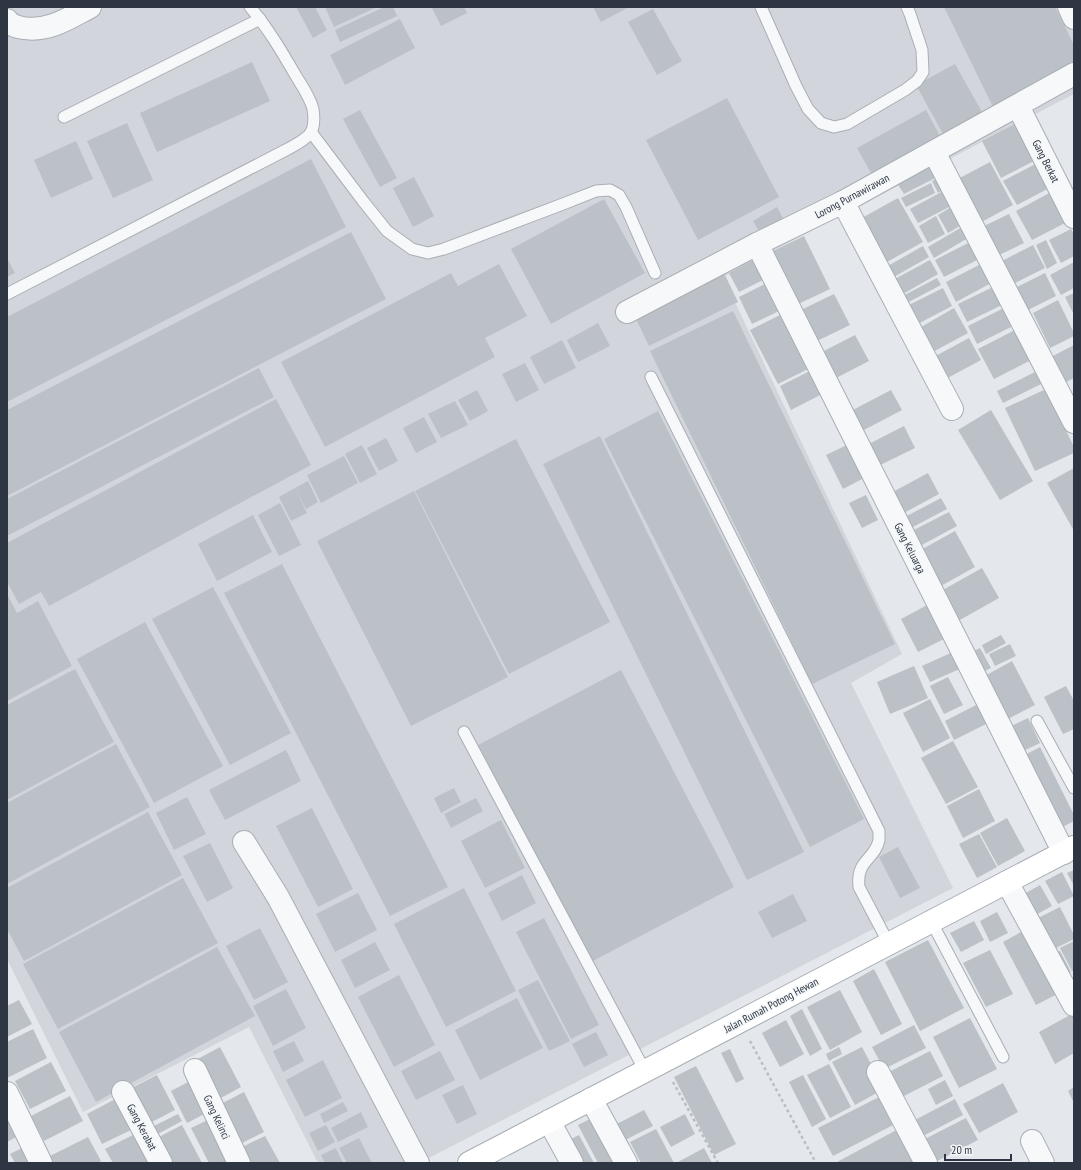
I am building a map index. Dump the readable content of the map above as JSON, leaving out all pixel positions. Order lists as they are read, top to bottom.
{
  "streets": {
    "street": [
      "Gang Berkat",
      "Lorong Purnawirawan",
      "Gang Keluarga",
      "Jalan Rumah Potong Hewan",
      "Gang Kelinci",
      "Gang Kerabat"
    ]
  },
  "crossings": [
    ["Gang Berkat", "Lorong Purnawirawan"],
    ["Lorong Purnawirawan", "Gang Keluarga"],
    ["Gang Keluarga", "Jalan Rumah Potong Hewan"]
  ],
  "scale_bar": "20 m"
}
